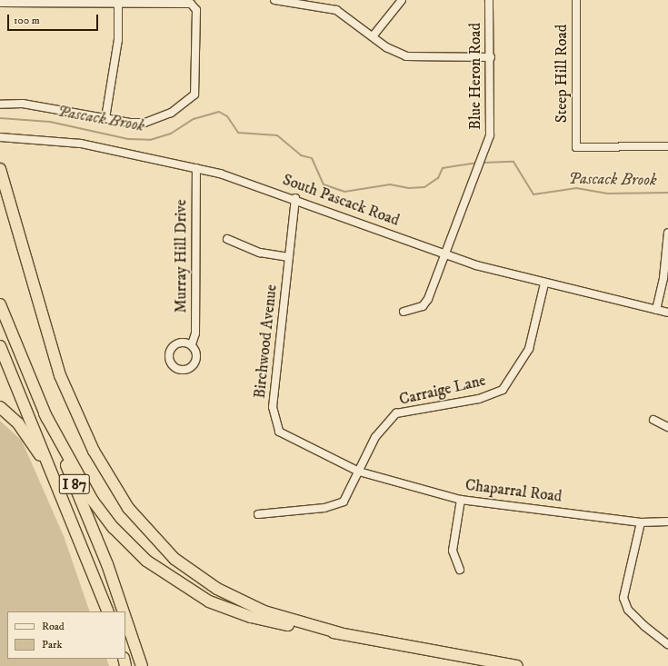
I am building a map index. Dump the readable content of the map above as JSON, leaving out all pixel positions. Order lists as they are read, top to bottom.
{
  "streets": {
    "highway": ["I 87"],
    "street": [
      "Steep Hill Road",
      "Blue Heron Road",
      "South Pascack Road",
      "Murray Hill Drive",
      "Birchwood Avenue",
      "Carraige Lane",
      "Chaparral Road"
    ]
  },
  "crossings": [
    ["Blue Heron Road", "South Pascack Road"],
    ["South Pascack Road", "Murray Hill Drive"],
    ["South Pascack Road", "Birchwood Avenue"],
    ["South Pascack Road", "Carraige Lane"],
    ["Birchwood Avenue", "Carraige Lane"],
    ["Birchwood Avenue", "Chaparral Road"],
    ["Carraige Lane", "Chaparral Road"]
  ],
  "water": ["Pascack Brook"],
  "legend": ["Road", "Park"],
  "scale_bar": "100 m"
}
